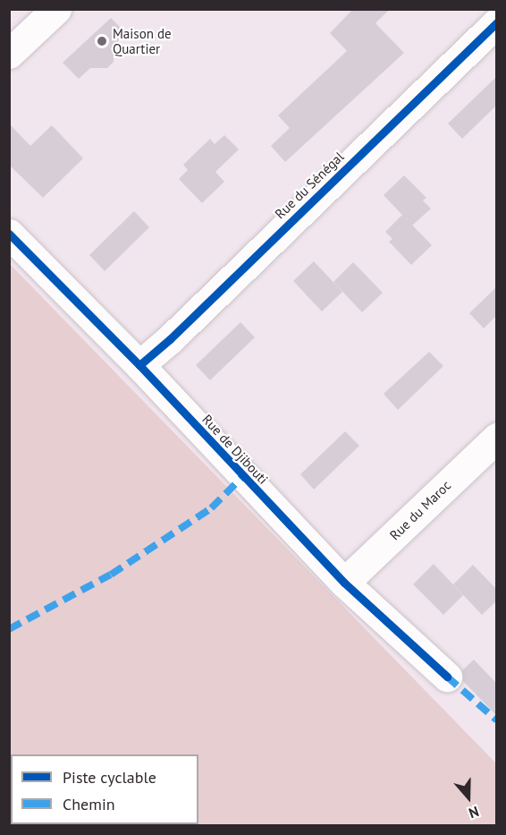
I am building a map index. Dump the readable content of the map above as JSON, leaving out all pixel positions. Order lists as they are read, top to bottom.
{
  "streets": {
    "street": ["Rue du Sénégal", "Rue de Djibouti", "Rue du Maroc"]
  },
  "crossings": [
    ["Rue du Sénégal", "Rue de Djibouti"],
    ["Rue de Djibouti", "Rue du Maroc"]
  ],
  "places": ["Maison de Quartier"],
  "legend": ["Piste cyclable", "Chemin"],
  "north": "bottom"
}
